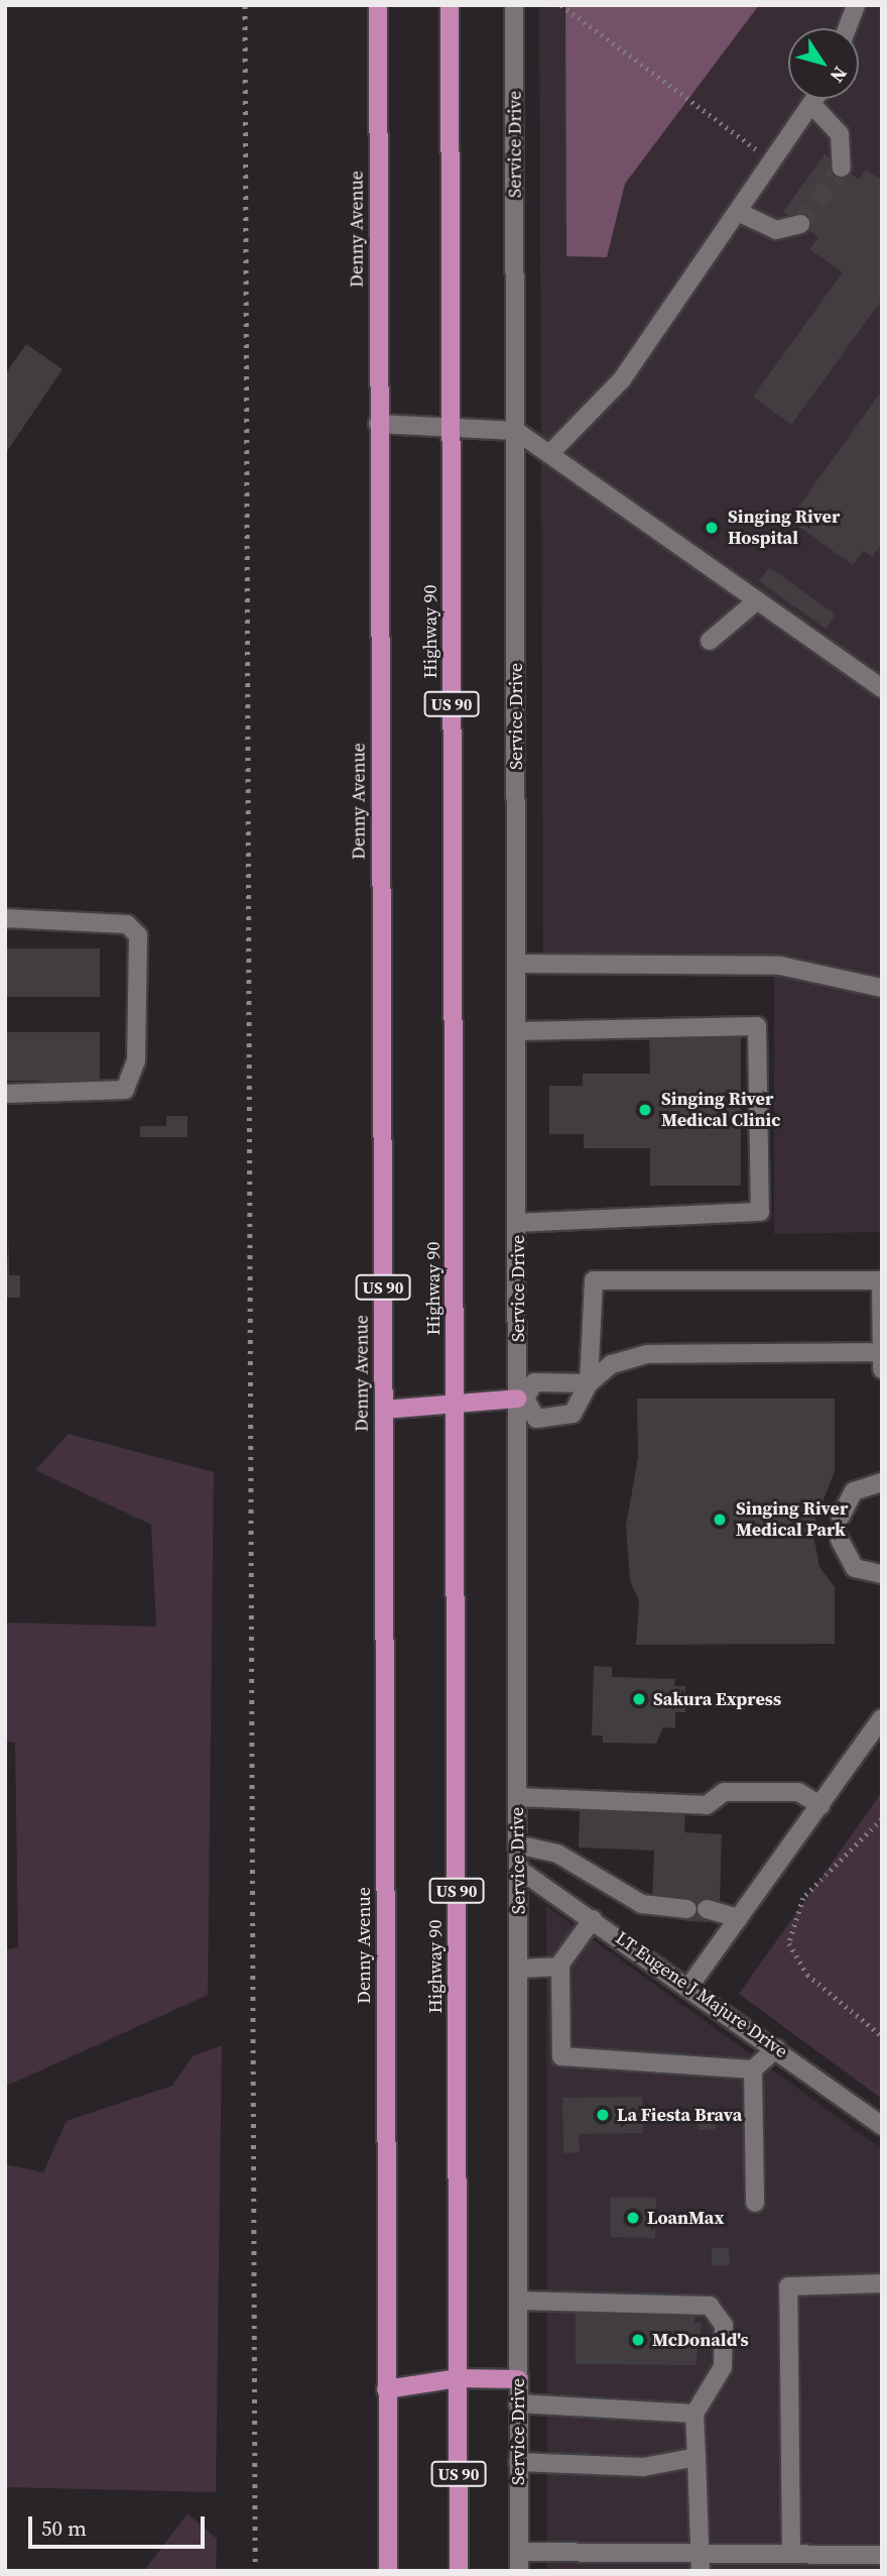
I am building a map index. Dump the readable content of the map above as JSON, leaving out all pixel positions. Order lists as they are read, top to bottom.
{
  "streets": {
    "main road": ["Denny Avenue", "Highway 90", "US 90"],
    "street": ["Service Drive", "LT Eugene J Majure Drive"]
  },
  "crossings": [
    ["Service Drive", "LT Eugene J Majure Drive"]
  ],
  "places": [
    "Singing River Hospital",
    "Singing River Medical Clinic",
    "Singing River Medical Park",
    "Sakura Express",
    "La Fiesta Brava",
    "LoanMax",
    "McDonald's"
  ],
  "scale_bar": "50 m",
  "north": "bottom right"
}
